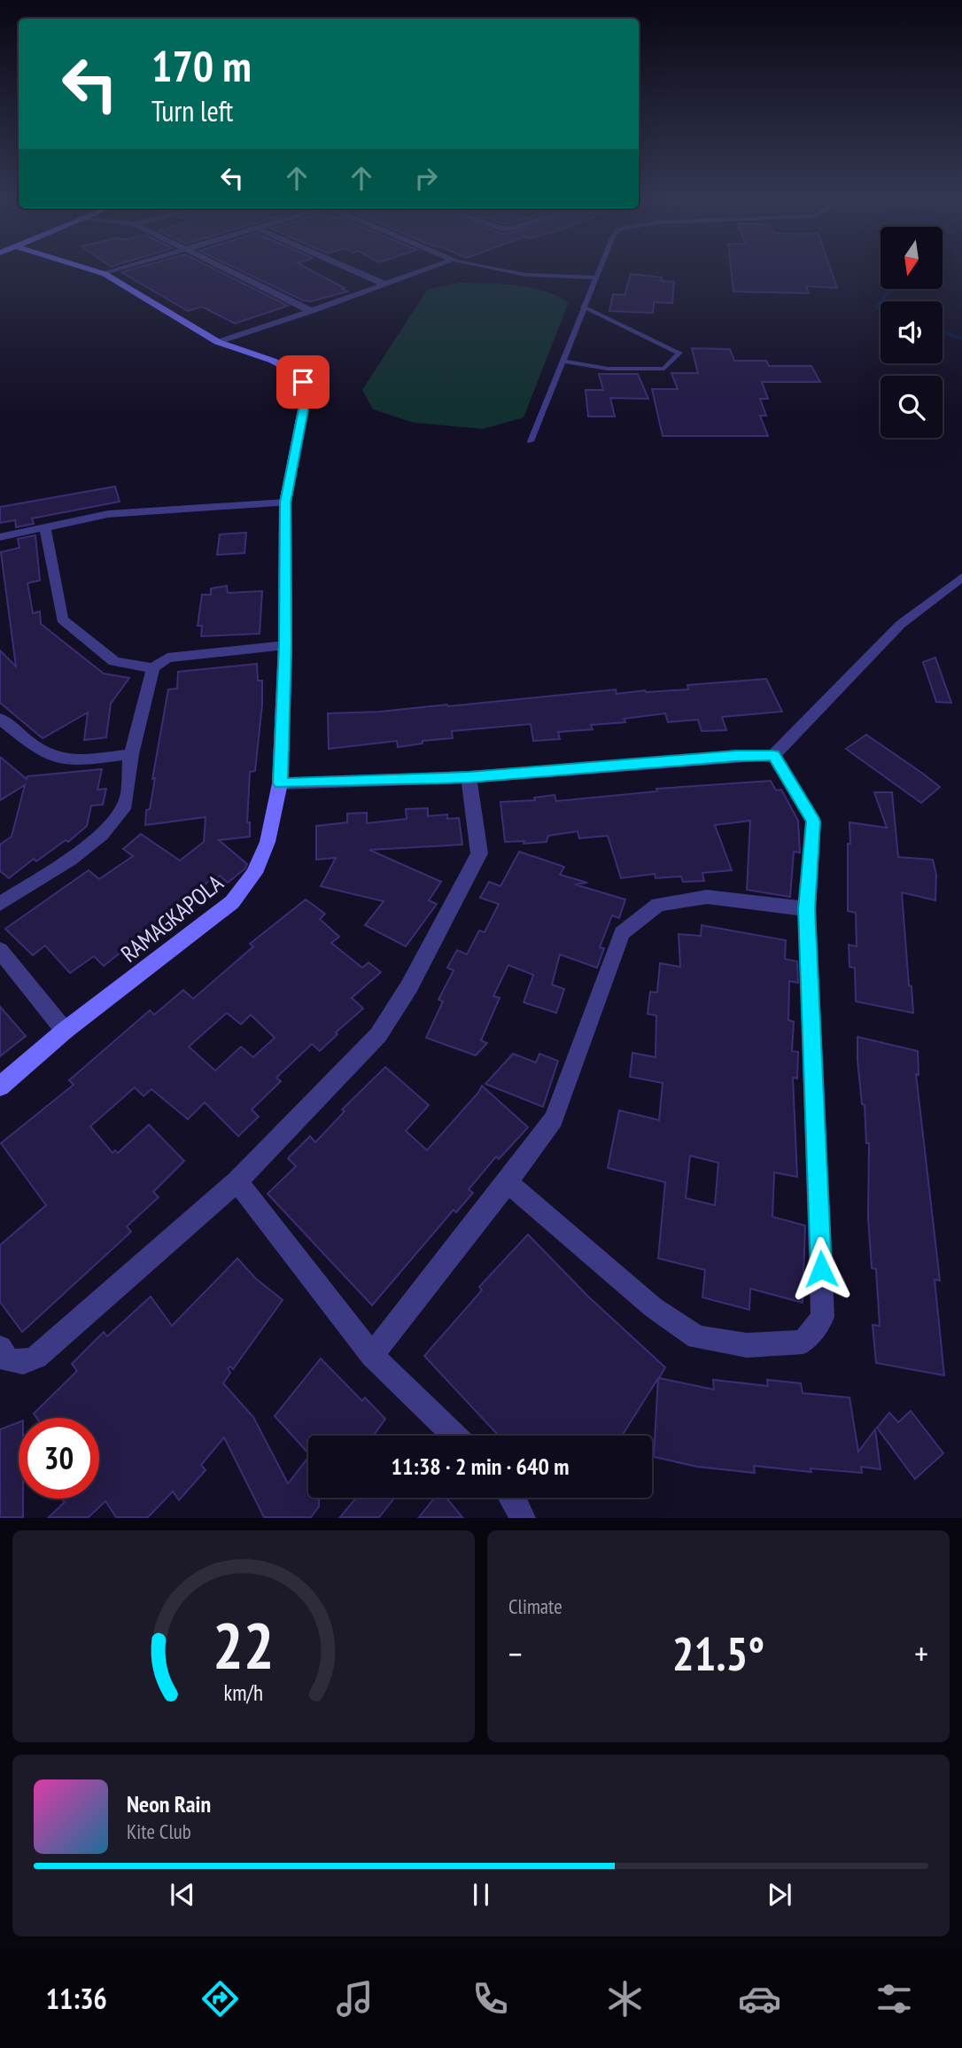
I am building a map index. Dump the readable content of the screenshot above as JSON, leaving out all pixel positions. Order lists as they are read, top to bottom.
{
  "streets": {
    "street": ["RAMAGKAPOLA"]
  },
  "north": "bottom",
  "page": {
    "turn": ["170 m", "Turn left"],
    "limit": "30",
    "trip": "11:38 · 2 min · 640 m",
    "tile": "Climate",
    "heat": ["−", "21.5°", "+"],
    "song": ["Neon Rain", "Kite Club"],
    "tabs": "11:36",
    "gauge": ["22", "km/h"]
  }
}
